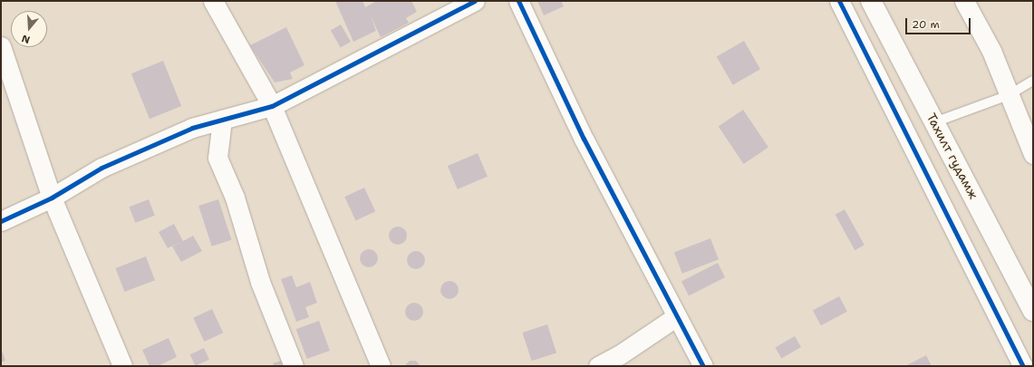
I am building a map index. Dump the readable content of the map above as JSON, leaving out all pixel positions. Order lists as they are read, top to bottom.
{
  "streets": {
    "main road": ["Тахилт гудамж"]
  },
  "scale_bar": "20 m",
  "north": "bottom"
}
